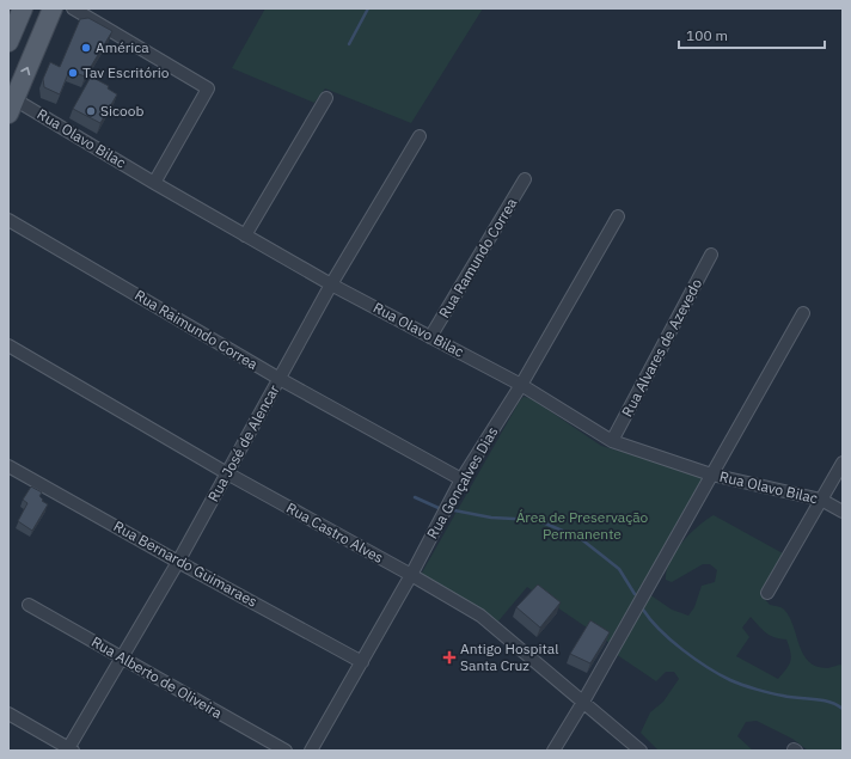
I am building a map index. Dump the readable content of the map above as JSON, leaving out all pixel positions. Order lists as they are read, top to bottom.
{
  "streets": {
    "street": [
      "Rua Olavo Bilac",
      "Rua Ramundo Correa",
      "Rua Raimundo Correa",
      "Rua Alvares de Azevedo",
      "Rua José de Alencar",
      "Rua Gonçalves Dias",
      "Rua Castro Alves",
      "Rua Bernardo Guimaraes",
      "Rua Alberto de Oliveira"
    ]
  },
  "crossings": [
    ["Rua Olavo Bilac", "Rua Ramundo Correa"],
    ["Rua Olavo Bilac", "Rua Alvares de Azevedo"],
    ["Rua Olavo Bilac", "Rua José de Alencar"],
    ["Rua Olavo Bilac", "Rua Gonçalves Dias"],
    ["Rua Raimundo Correa", "Rua José de Alencar"],
    ["Rua Raimundo Correa", "Rua Gonçalves Dias"],
    ["Rua José de Alencar", "Rua Castro Alves"],
    ["Rua José de Alencar", "Rua Bernardo Guimaraes"],
    ["Rua José de Alencar", "Rua Alberto de Oliveira"],
    ["Rua Gonçalves Dias", "Rua Castro Alves"],
    ["Rua Gonçalves Dias", "Rua Bernardo Guimaraes"]
  ],
  "parks": ["Área de Preservação Permanente"],
  "places": {
    "other": ["América", "Tav Escritório", "Sicoob"],
    "health": ["Antigo Hospital Santa Cruz"]
  },
  "scale_bar": "100 m"
}
